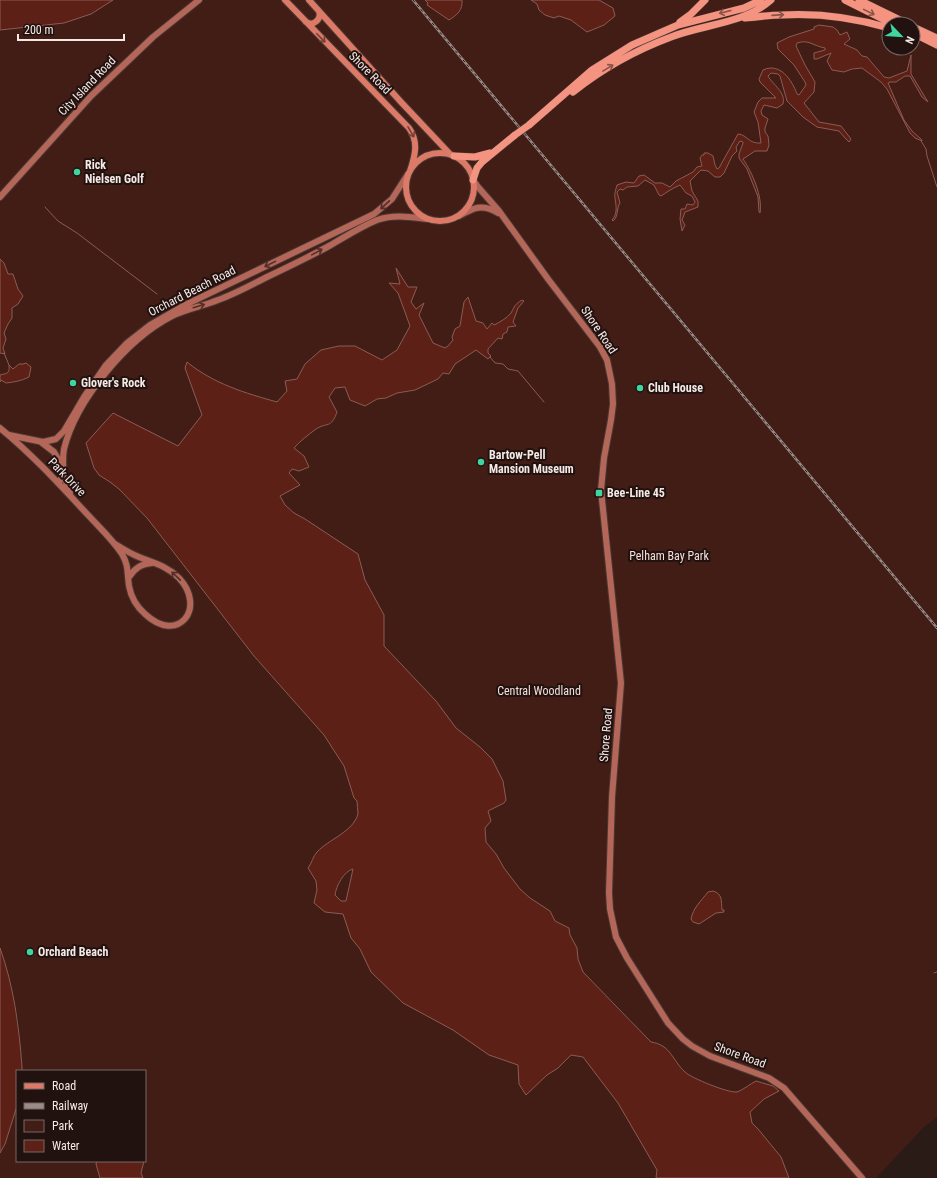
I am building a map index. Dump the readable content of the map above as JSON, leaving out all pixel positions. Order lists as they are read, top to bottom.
{
  "streets": {
    "main road": ["Shore Road"],
    "street": ["City Island Road", "Orchard Beach Road", "Park Drive"]
  },
  "crossings": [
    ["Shore Road", "Orchard Beach Road"],
    ["Orchard Beach Road", "Park Drive"]
  ],
  "parks": ["Pelham Bay Park", "Central Woodland"],
  "places": {
    "other": [
      "Rick Nielsen Golf",
      "Glover's Rock",
      "Club House",
      "Bartow-Pell Mansion Museum",
      "Orchard Beach"
    ],
    "transit": ["Bee-Line 45"]
  },
  "legend": [
    "Road",
    "Railway",
    "Park",
    "Water"
  ],
  "scale_bar": "200 m",
  "north": "bottom right"
}
